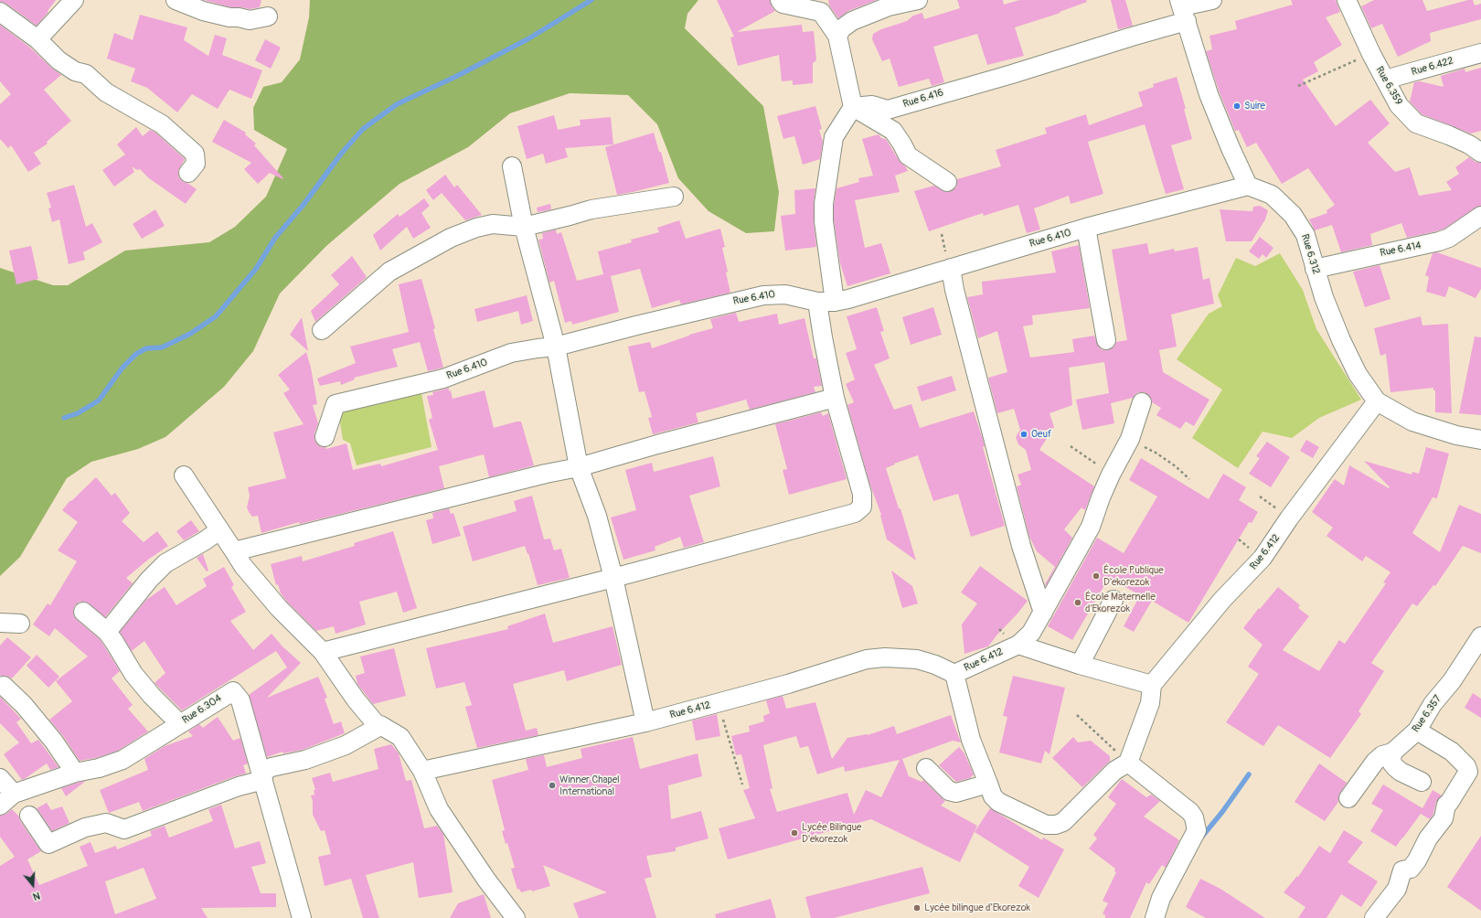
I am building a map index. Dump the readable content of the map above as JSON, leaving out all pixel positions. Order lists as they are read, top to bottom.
{
  "streets": {
    "street": [
      "Rue 6.422",
      "Rue 6.359",
      "Rue 6.416",
      "Rue 6.410",
      "Rue 6.414",
      "Rue 6.312",
      "Rue 6.412",
      "Rue 6.304",
      "Rue 6.357"
    ]
  },
  "crossings": [
    ["Rue 6.422", "Rue 6.359"],
    ["Rue 6.410", "Rue 6.312"],
    ["Rue 6.414", "Rue 6.312"],
    ["Rue 6.312", "Rue 6.412"]
  ],
  "places": [
    "Suire",
    "Oeuf",
    "École Publique D'ekorezok",
    "École Maternelle d'Ekorezok",
    "Winner Chapel International",
    "Lycée Bilingue D'ekorezok",
    "Lycée bilingue d’Ekorezok"
  ],
  "north": "bottom"
}
